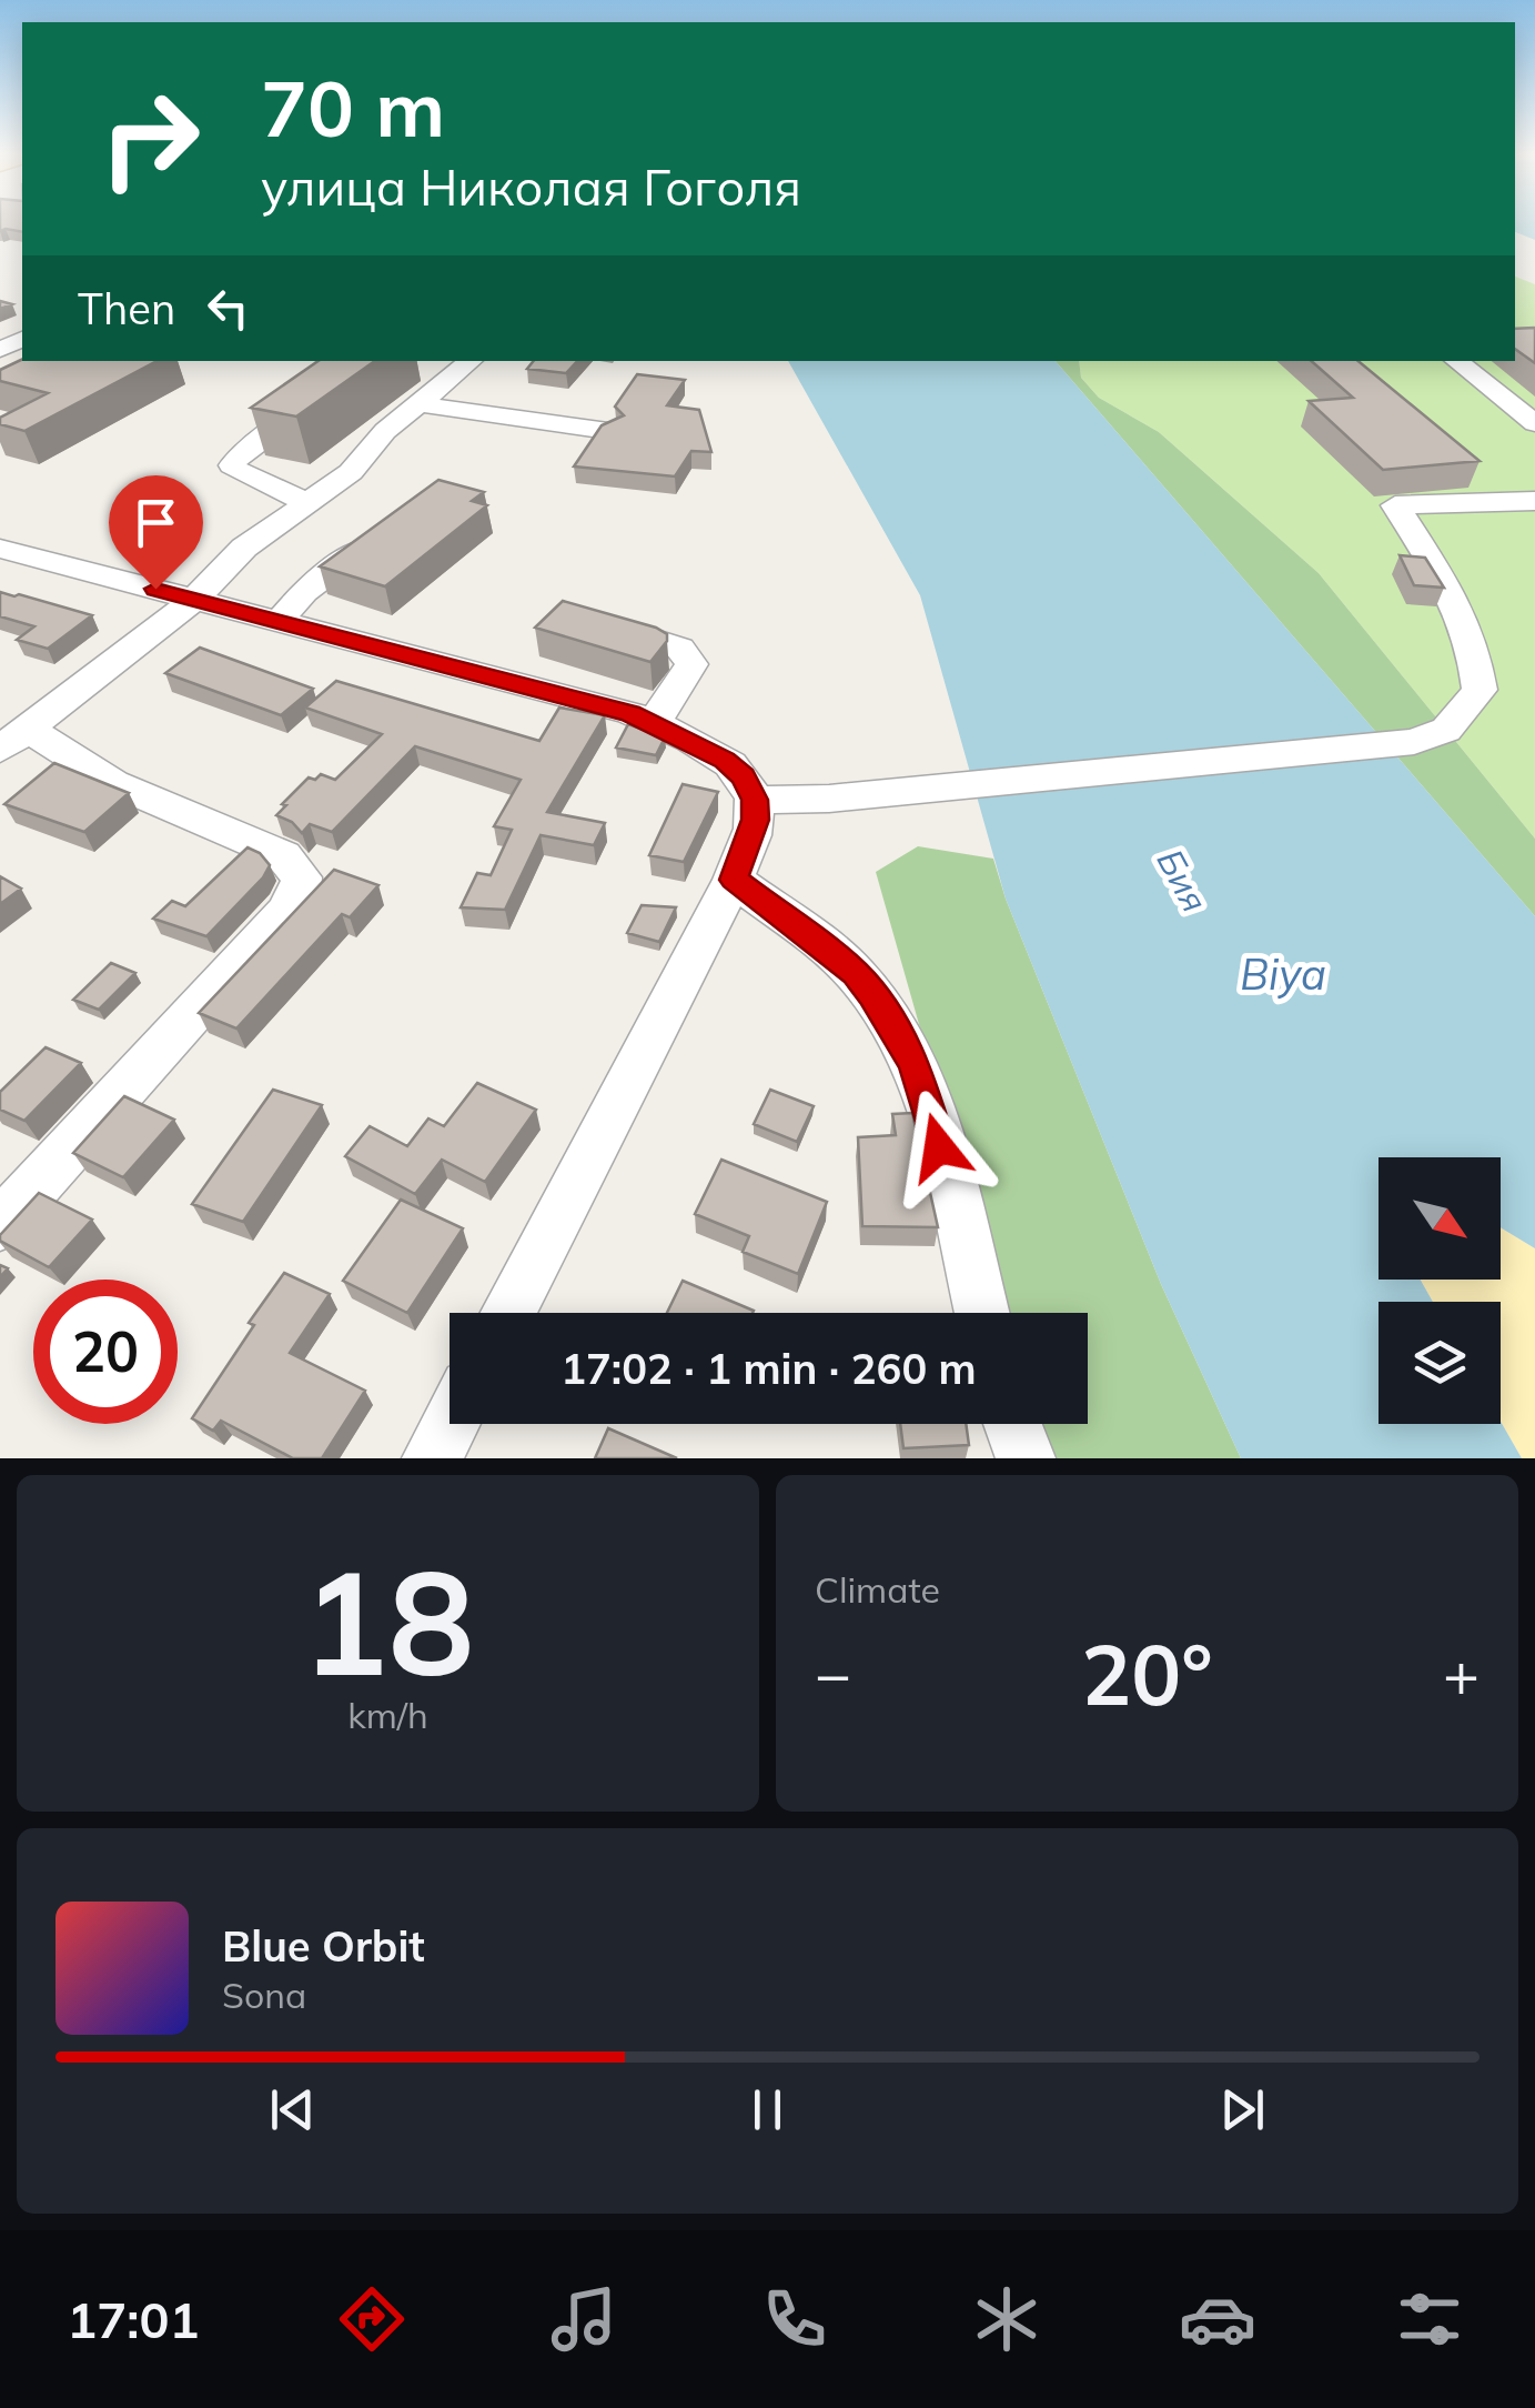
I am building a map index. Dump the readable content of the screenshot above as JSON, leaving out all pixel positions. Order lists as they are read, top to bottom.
{
  "water": ["Бия", "Biya"],
  "north": "bottom right",
  "page": {
    "turn": ["70 m", "улица Николая Гоголя"],
    "then": "Then",
    "limit": "20",
    "trip": "17:02 · 1 min · 260 m",
    "tile": [
      ["18", "km/h"],
      "Climate"
    ],
    "heat": ["−", "20°", "+"],
    "song": ["Blue Orbit", "Sona"],
    "tabs": "17:01"
  }
}
